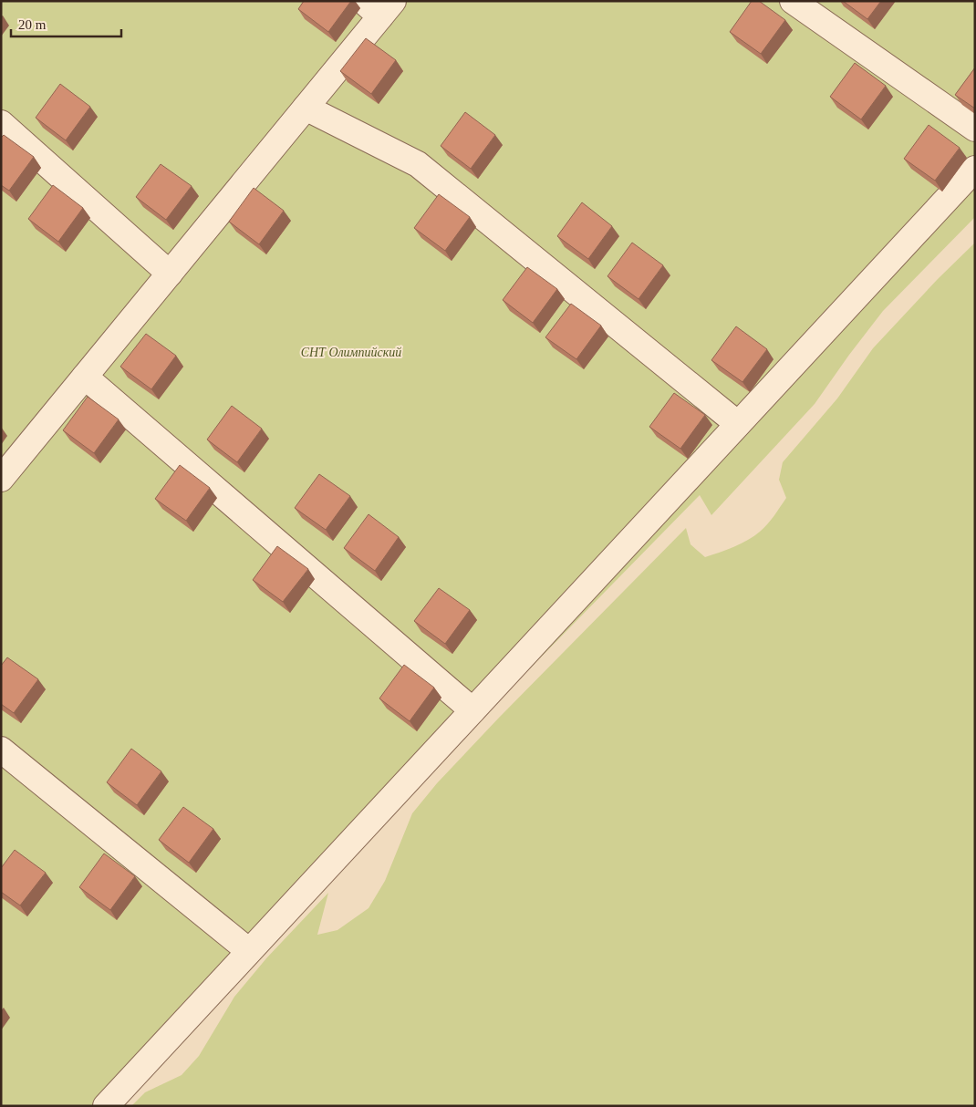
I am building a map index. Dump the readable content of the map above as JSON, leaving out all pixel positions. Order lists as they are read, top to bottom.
{
  "parks": ["СНТ Олимпийский"],
  "scale_bar": "20 m"
}
